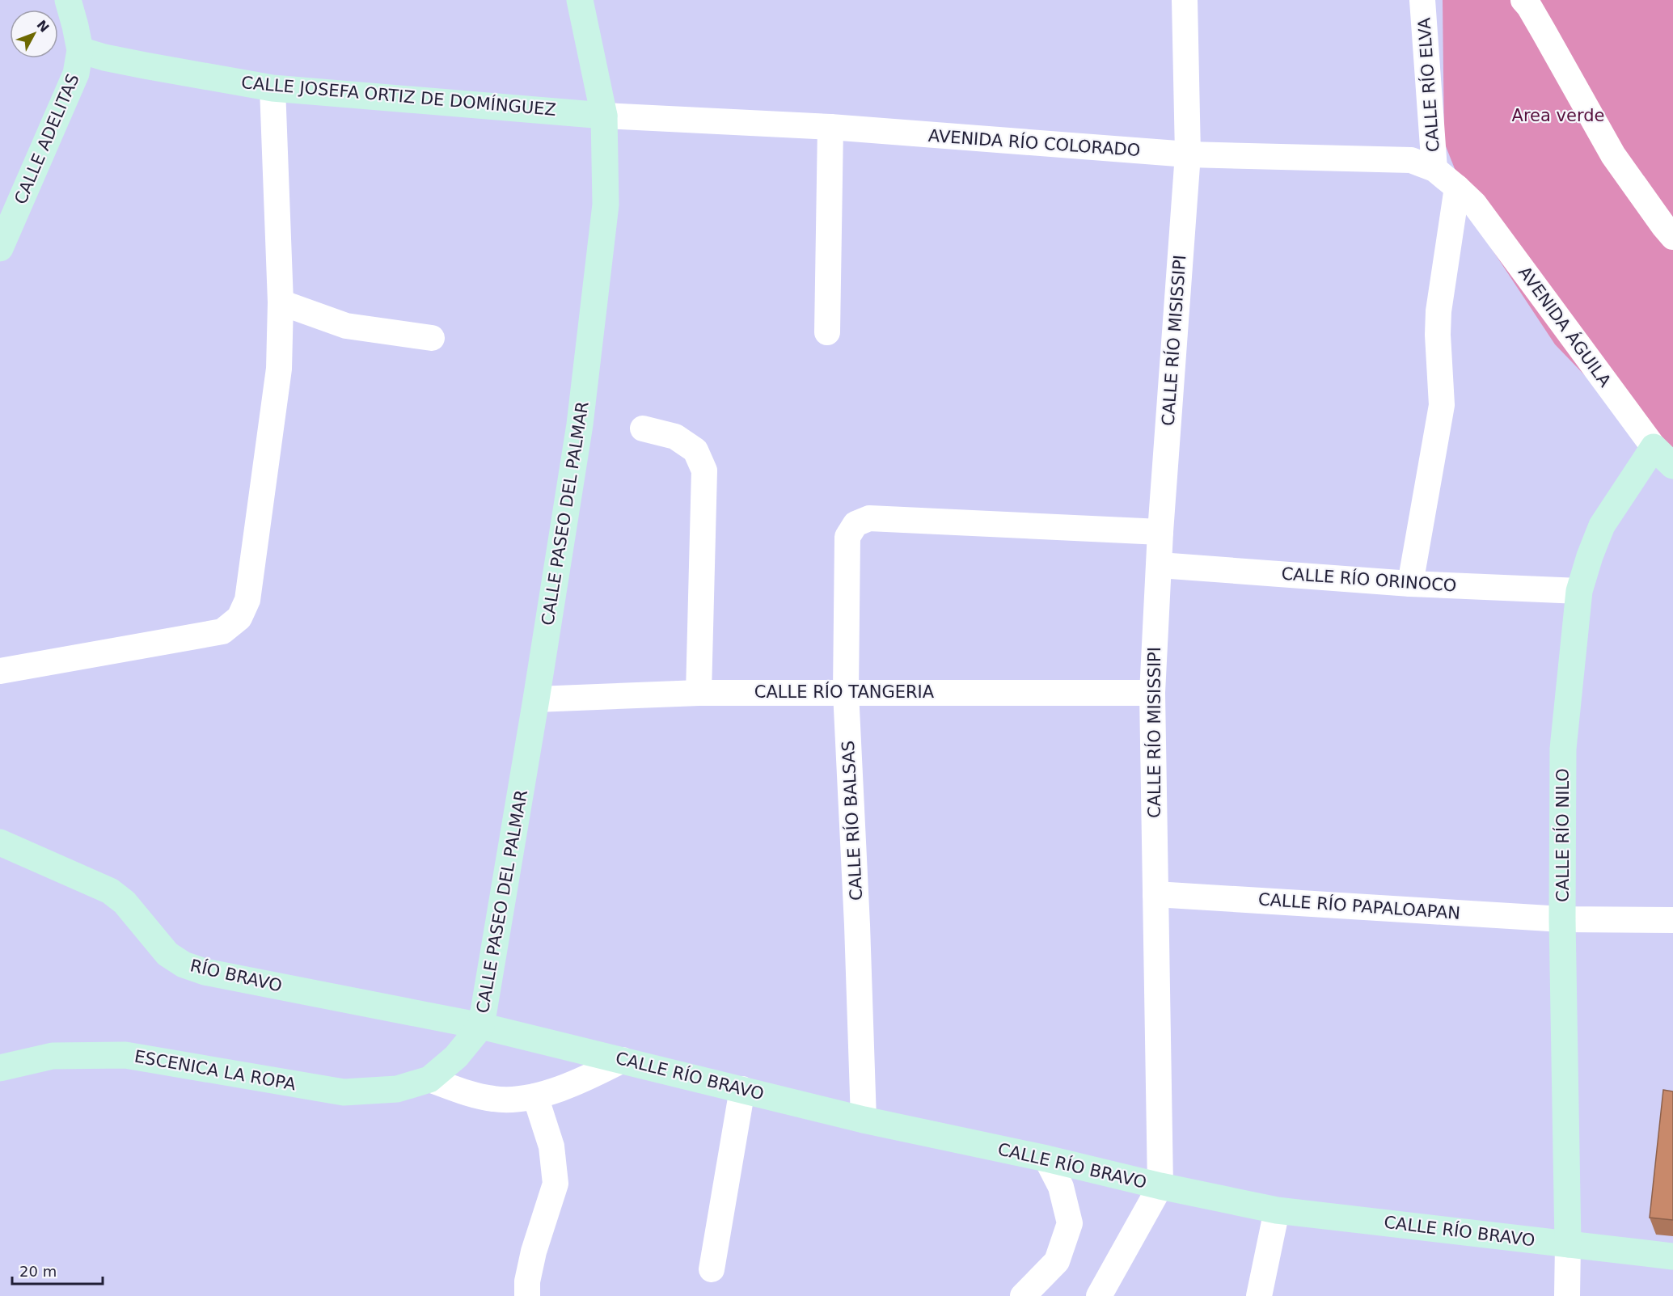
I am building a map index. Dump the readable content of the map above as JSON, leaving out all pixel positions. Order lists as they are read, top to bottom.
{
  "streets": {
    "street": [
      "CALLE RÍO ELVA",
      "CALLE JOSEFA ORTIZ DE DOMÍNGUEZ",
      "CALLE ADELITAS",
      "AVENIDA RÍO COLORADO",
      "AVENIDA ÁGUILA",
      "CALLE RÍO MISISSIPI",
      "CALLE PASEO DEL PALMAR",
      "CALLE RÍO ORINOCO",
      "CALLE RÍO TANGERIA",
      "CALLE RÍO BALSAS",
      "CALLE RÍO NILO",
      "CALLE RÍO PAPALOAPAN",
      "RÍO BRAVO",
      "ESCENICA LA ROPA",
      "CALLE RÍO BRAVO"
    ]
  },
  "crossings": [
    ["CALLE RÍO ELVA", "AVENIDA RÍO COLORADO"],
    ["CALLE JOSEFA ORTIZ DE DOMÍNGUEZ", "CALLE ADELITAS"],
    ["CALLE JOSEFA ORTIZ DE DOMÍNGUEZ", "AVENIDA RÍO COLORADO"],
    ["CALLE JOSEFA ORTIZ DE DOMÍNGUEZ", "CALLE PASEO DEL PALMAR"],
    ["AVENIDA RÍO COLORADO", "AVENIDA ÁGUILA"],
    ["AVENIDA RÍO COLORADO", "CALLE RÍO MISISSIPI"],
    ["AVENIDA RÍO COLORADO", "CALLE PASEO DEL PALMAR"],
    ["AVENIDA ÁGUILA", "CALLE RÍO NILO"],
    ["CALLE RÍO MISISSIPI", "CALLE RÍO ORINOCO"],
    ["CALLE RÍO MISISSIPI", "CALLE RÍO TANGERIA"],
    ["CALLE RÍO MISISSIPI", "CALLE RÍO BALSAS"],
    ["CALLE RÍO MISISSIPI", "CALLE RÍO PAPALOAPAN"],
    ["CALLE RÍO MISISSIPI", "CALLE RÍO BRAVO"],
    ["CALLE PASEO DEL PALMAR", "CALLE RÍO TANGERIA"],
    ["CALLE PASEO DEL PALMAR", "RÍO BRAVO"],
    ["CALLE PASEO DEL PALMAR", "CALLE RÍO BRAVO"],
    ["CALLE RÍO ORINOCO", "CALLE RÍO NILO"],
    ["CALLE RÍO TANGERIA", "CALLE RÍO BALSAS"],
    ["CALLE RÍO BALSAS", "CALLE RÍO BRAVO"],
    ["CALLE RÍO NILO", "CALLE RÍO PAPALOAPAN"],
    ["CALLE RÍO NILO", "CALLE RÍO BRAVO"],
    ["RÍO BRAVO", "CALLE RÍO BRAVO"]
  ],
  "parks": ["Area verde"],
  "scale_bar": "20 m",
  "north": "top right"
}
